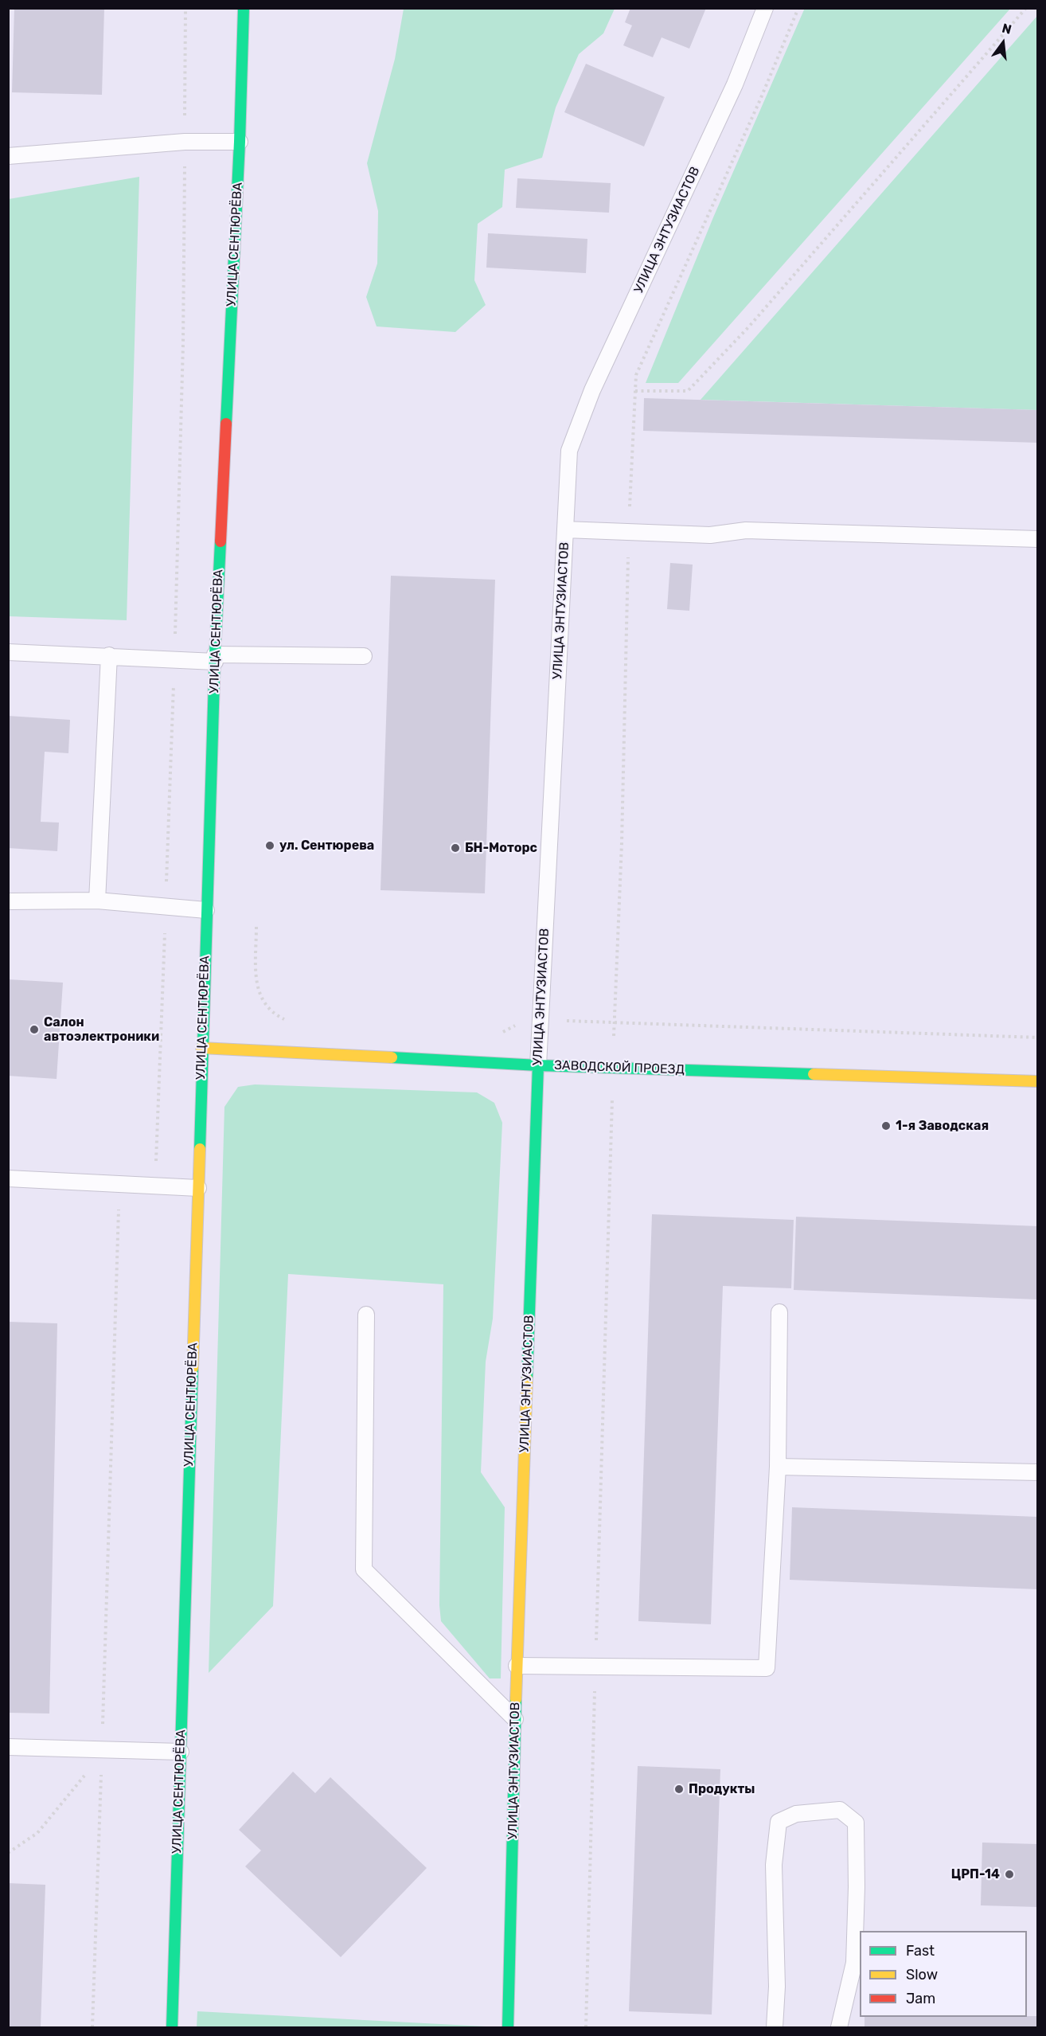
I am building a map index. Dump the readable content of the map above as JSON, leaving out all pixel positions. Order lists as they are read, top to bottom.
{
  "streets": {
    "main road": ["УЛИЦА ЭНТУЗИАСТОВ", "УЛИЦА СЕНТЮРЁВА", "ЗАВОДСКОЙ ПРОЕЗД"]
  },
  "crossings": [
    ["УЛИЦА ЭНТУЗИАСТОВ", "ЗАВОДСКОЙ ПРОЕЗД"],
    ["УЛИЦА СЕНТЮРЁВА", "ЗАВОДСКОЙ ПРОЕЗД"]
  ],
  "places": [
    "ул. Сентюрева",
    "БН-Моторс",
    "Салон автоэлектроники",
    "1-я Заводская",
    "Продукты",
    "ЦРП-14"
  ],
  "legend": ["Fast", "Slow", "Jam"],
  "north": "top"
}
